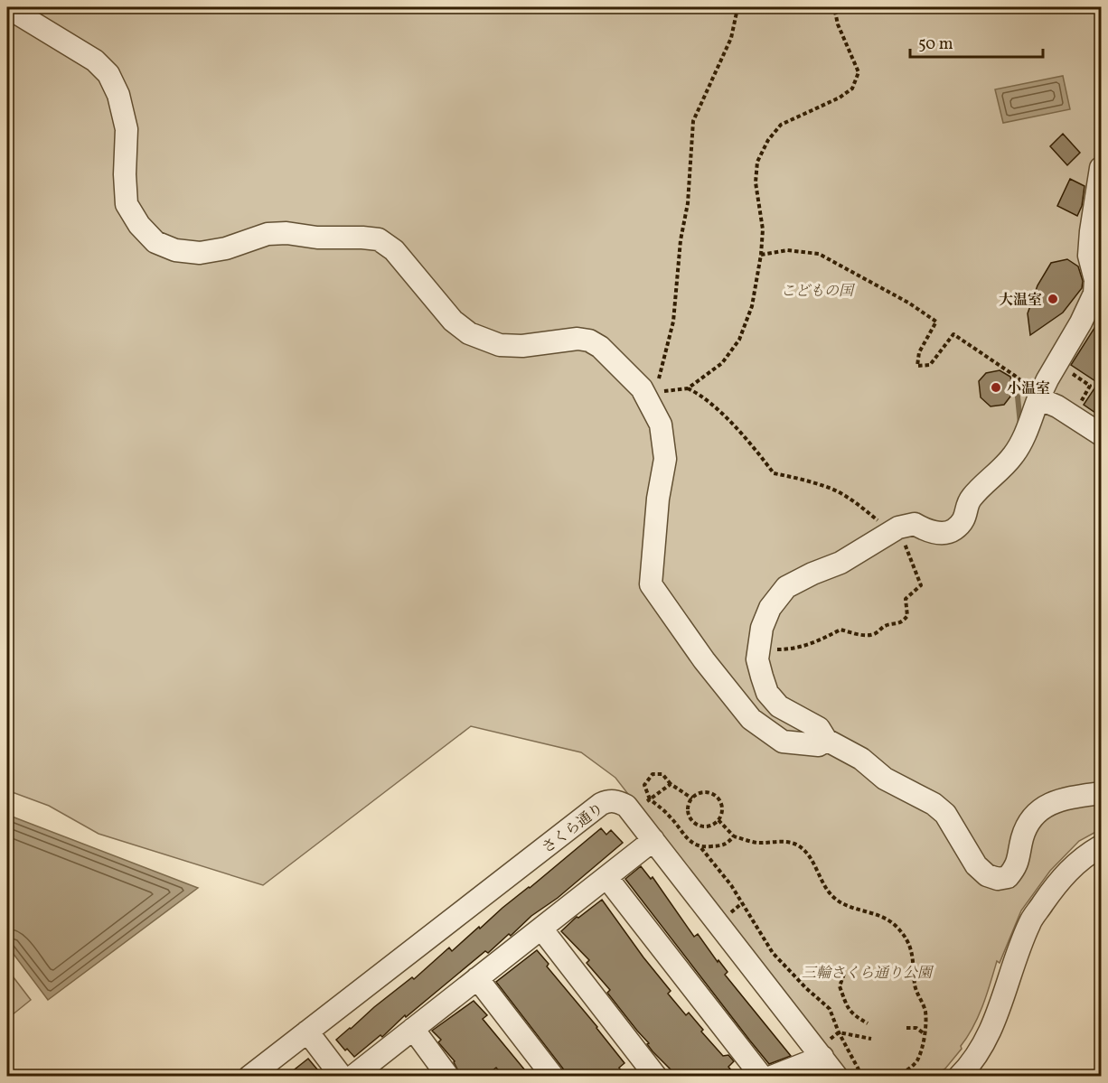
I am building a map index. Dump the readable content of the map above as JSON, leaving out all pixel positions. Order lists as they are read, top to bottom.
{
  "streets": {
    "street": ["さくら通り"]
  },
  "parks": ["こどもの国", "三輪さくら通り公園"],
  "places": ["大温室", "小温室"],
  "scale_bar": "50 m"
}
